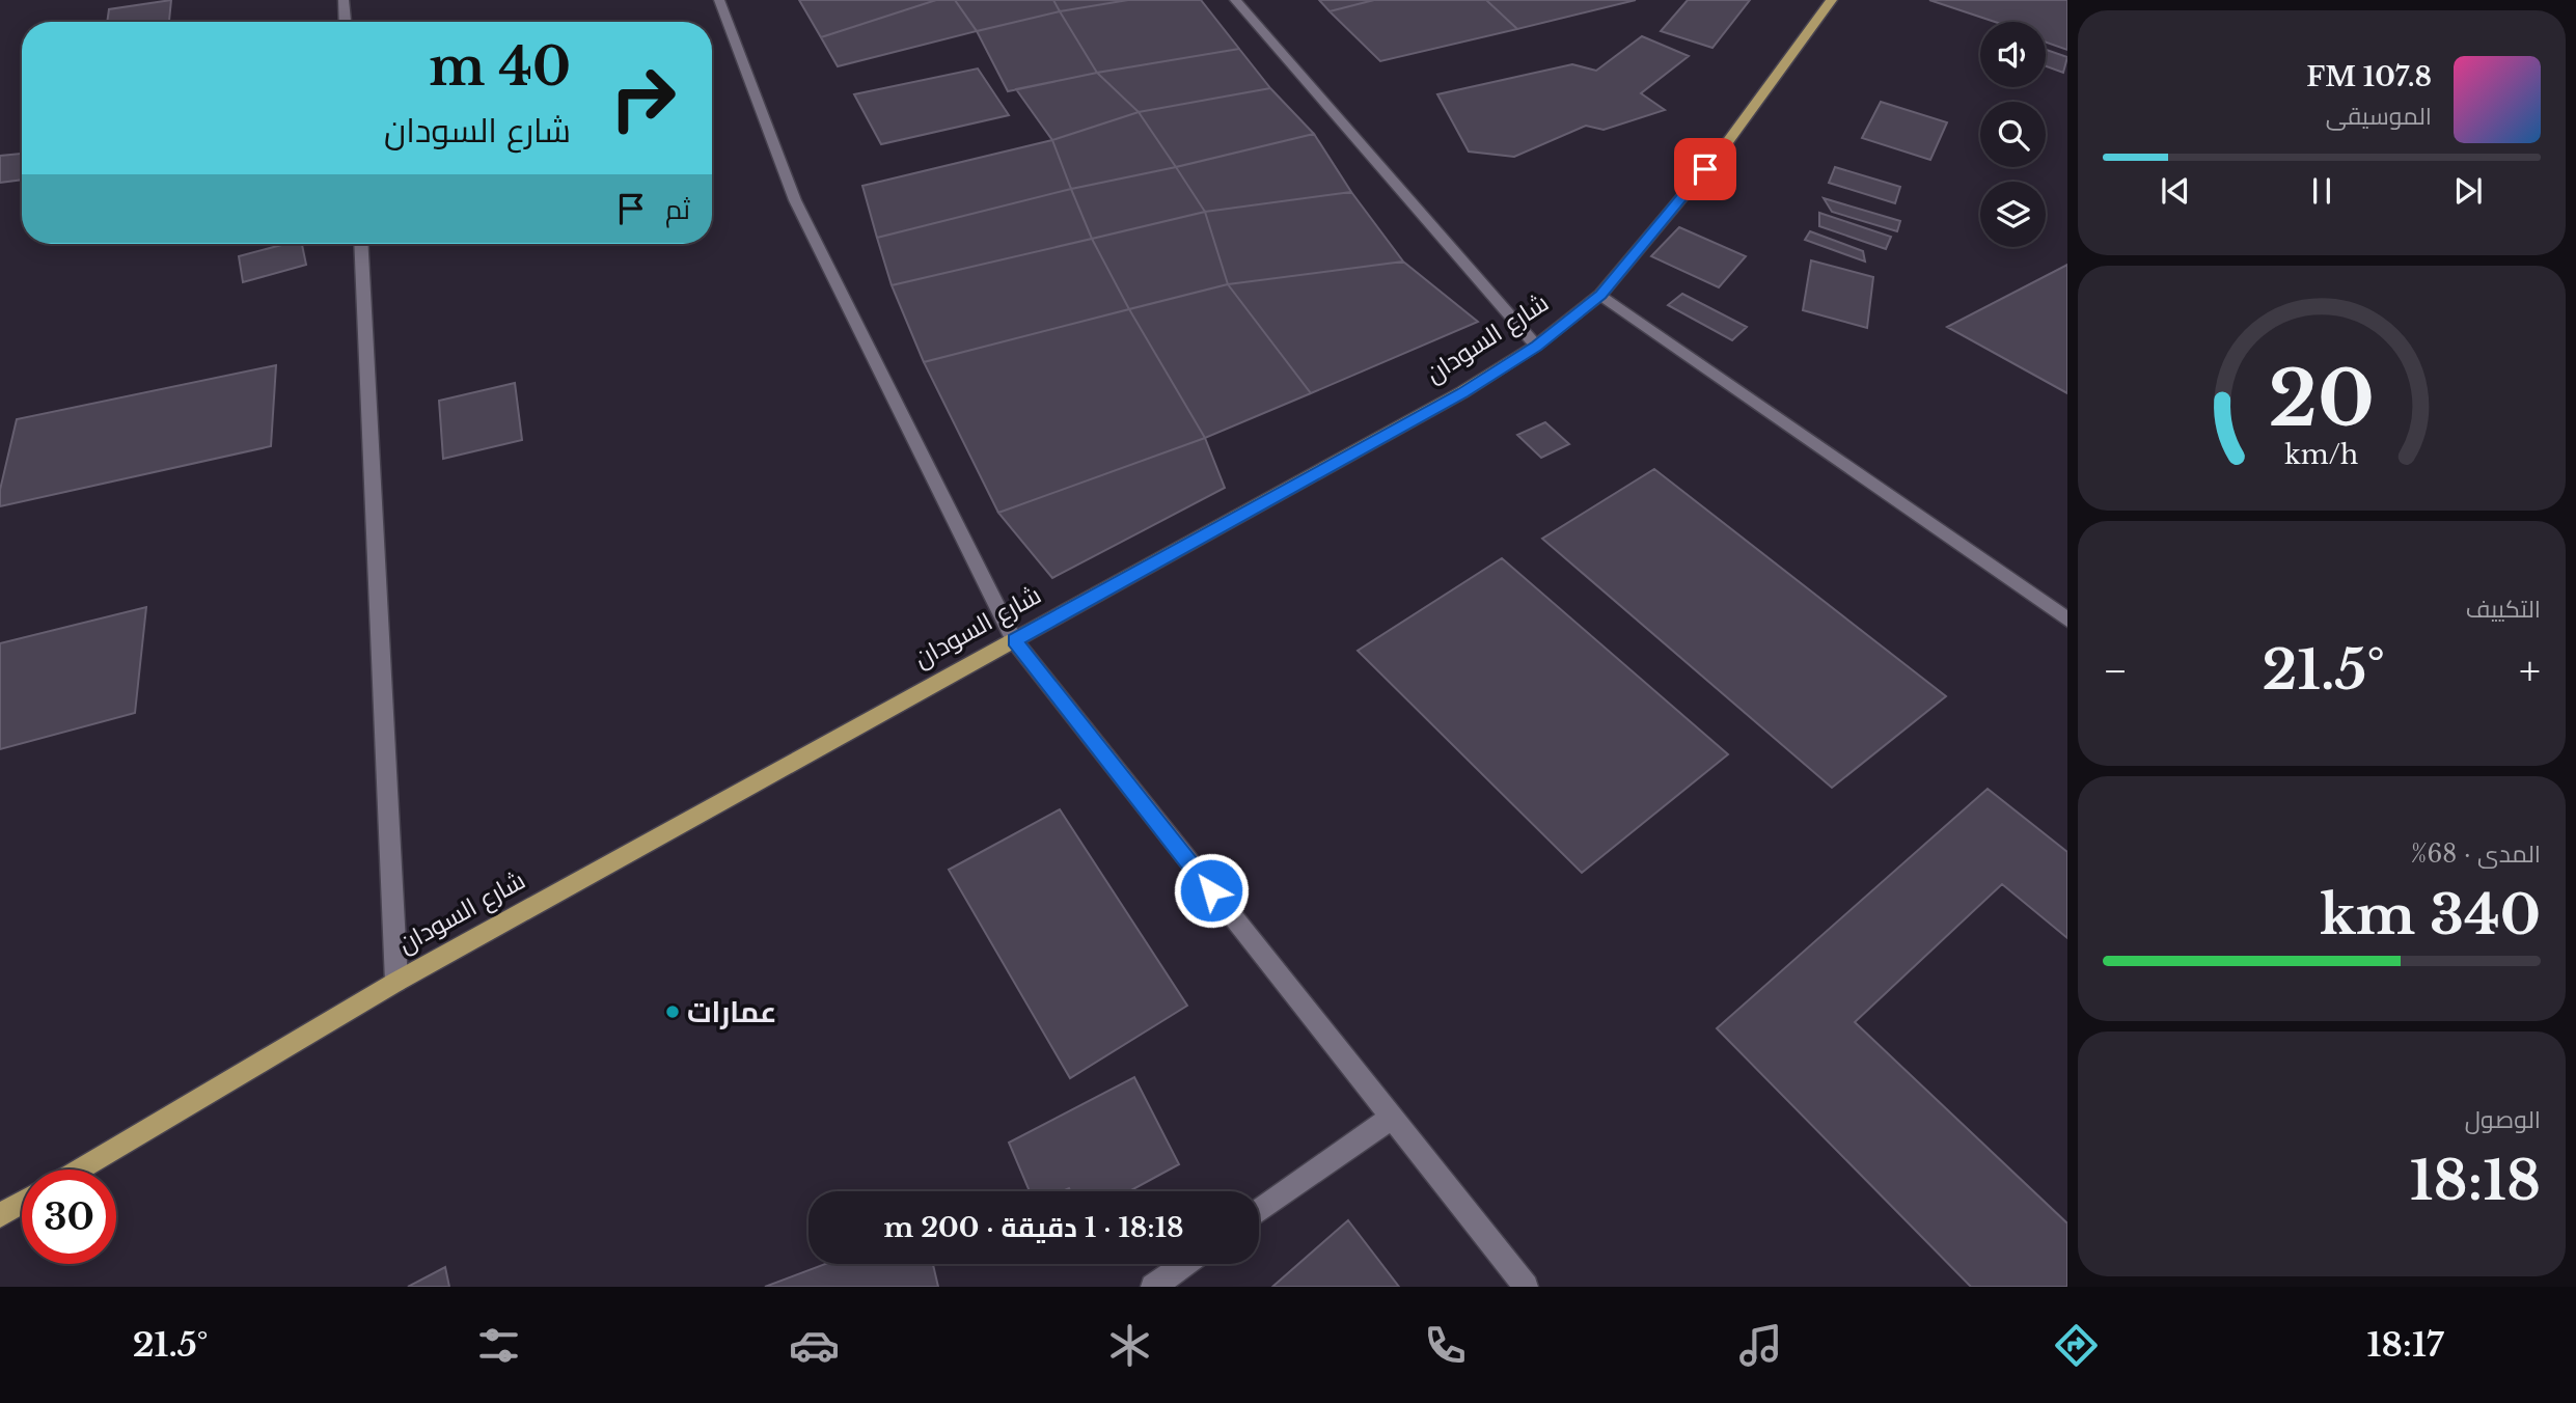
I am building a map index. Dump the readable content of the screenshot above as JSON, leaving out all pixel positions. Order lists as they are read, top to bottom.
{
  "streets": {
    "main road": ["شارع السودان"]
  },
  "places": ["عمارات"],
  "page": {
    "turn": ["40 m", "شارع السودان"],
    "song": ["107.8 FM", "الموسيقى"],
    "then": "ثم",
    "tile": [
      "التكييف",
      ["المدى · 68%", "340 km"],
      ["الوصول", "18:18"]
    ],
    "heat": ["−", "21.5°", "+"],
    "limit": "30",
    "trip": "18:18 · 1 دقيقة · 200 m",
    "tabs": ["18:17", "21.5°"],
    "gauge": ["20", "km/h"]
  }
}
